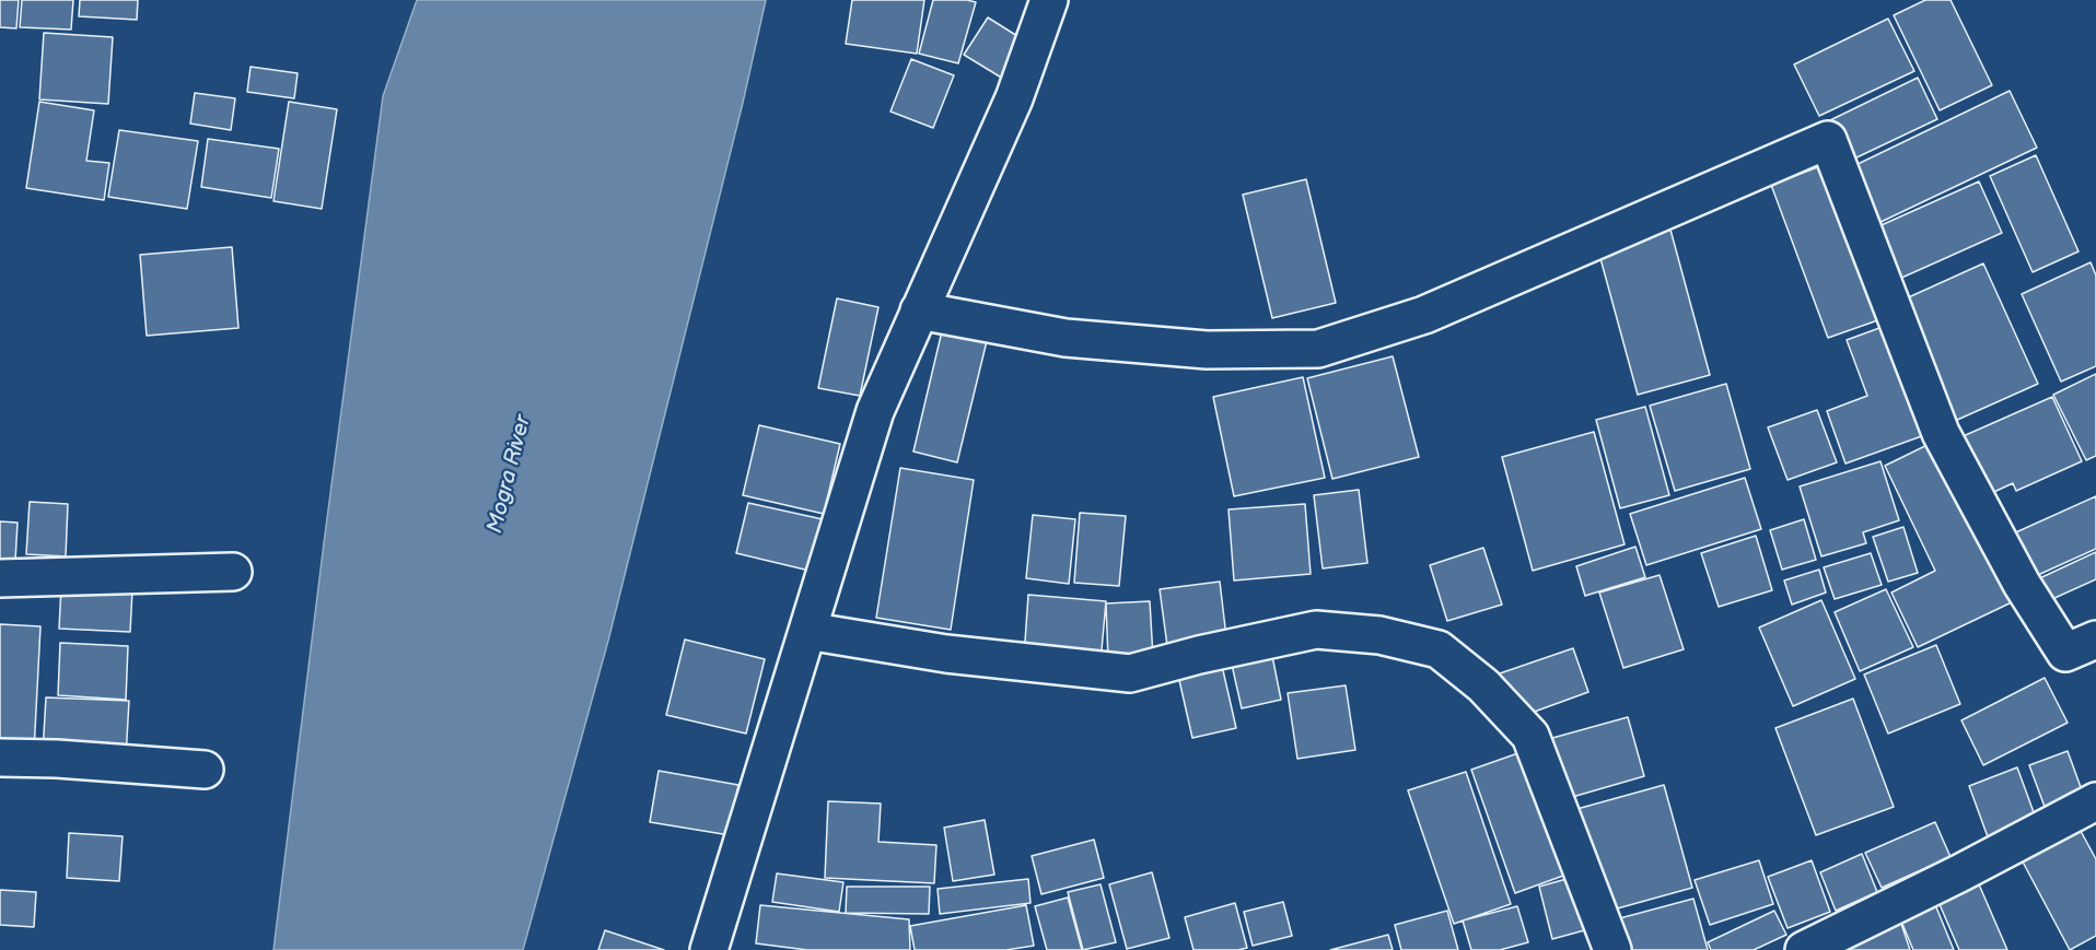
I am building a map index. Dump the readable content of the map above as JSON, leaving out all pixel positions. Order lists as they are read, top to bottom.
{
  "water": ["Mogra River"]
}
